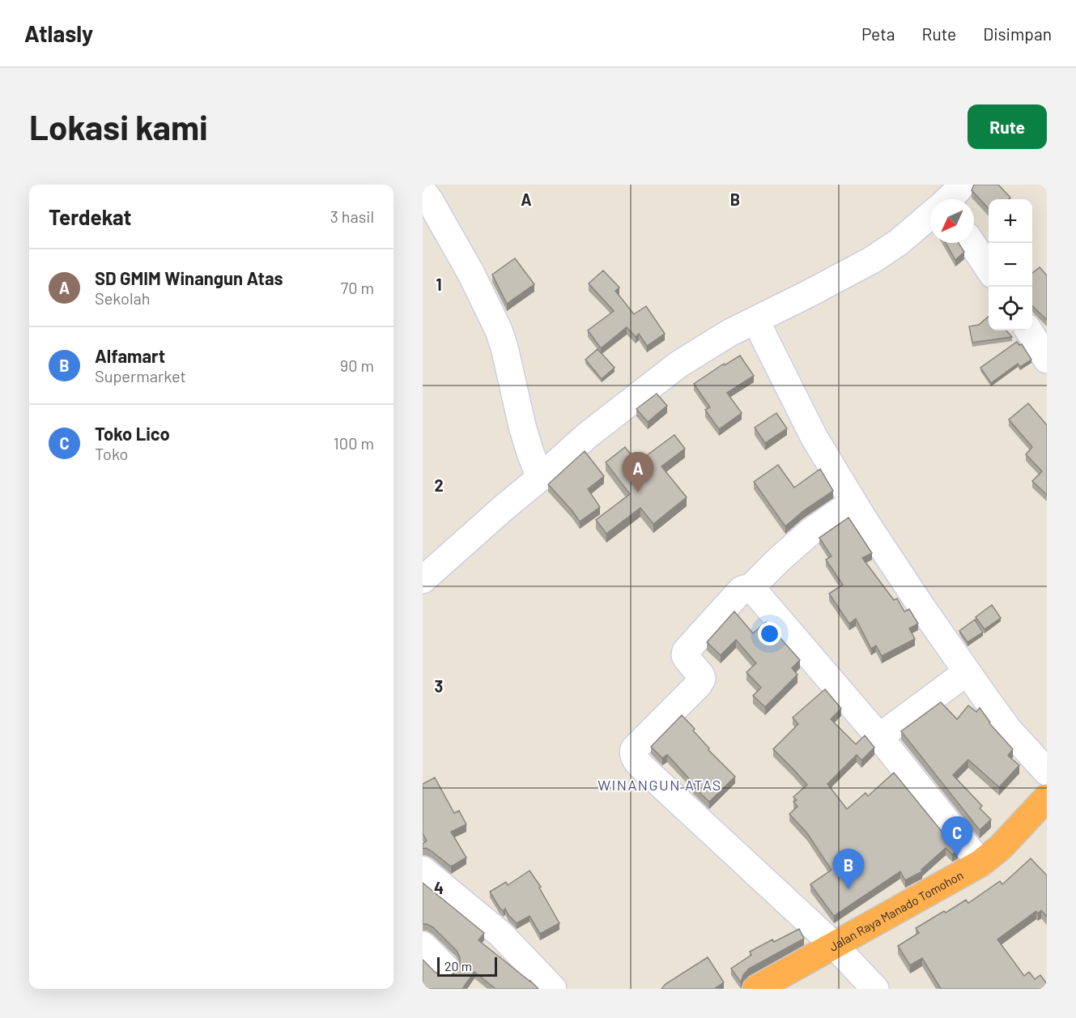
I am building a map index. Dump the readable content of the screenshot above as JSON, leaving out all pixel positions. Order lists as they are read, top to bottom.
{
  "streets": {
    "highway": ["Jalan Raya Manado Tomohon"]
  },
  "districts": ["WINANGUN ATAS"],
  "scale_bar": "20 m",
  "north": "bottom left",
  "page": {
    "header": "Atlasly",
    "nav": ["Peta", "Rute", "Disimpan"],
    "buttons": "Rute",
    "title": "Lokasi kami",
    "heading": ["Terdekat", "3 hasil"],
    "map_buttons": ["+", "−"],
    "list": [
      {
        "mark": "A",
        "name": "SD GMIM Winangun Atas",
        "note": "Sekolah",
        "value": "70 m"
      },
      {
        "mark": "B",
        "name": "Alfamart",
        "note": "Supermarket",
        "value": "90 m"
      },
      {
        "mark": "C",
        "name": "Toko Lico",
        "note": "Toko",
        "value": "100 m"
      }
    ],
    "pins": ["A", "C", "B"],
    "scale": "20 m"
  },
  "grid": {
    "columns": ["A", "B"],
    "rows": [
      "1",
      "2",
      "3",
      "4"
    ]
  }
}
